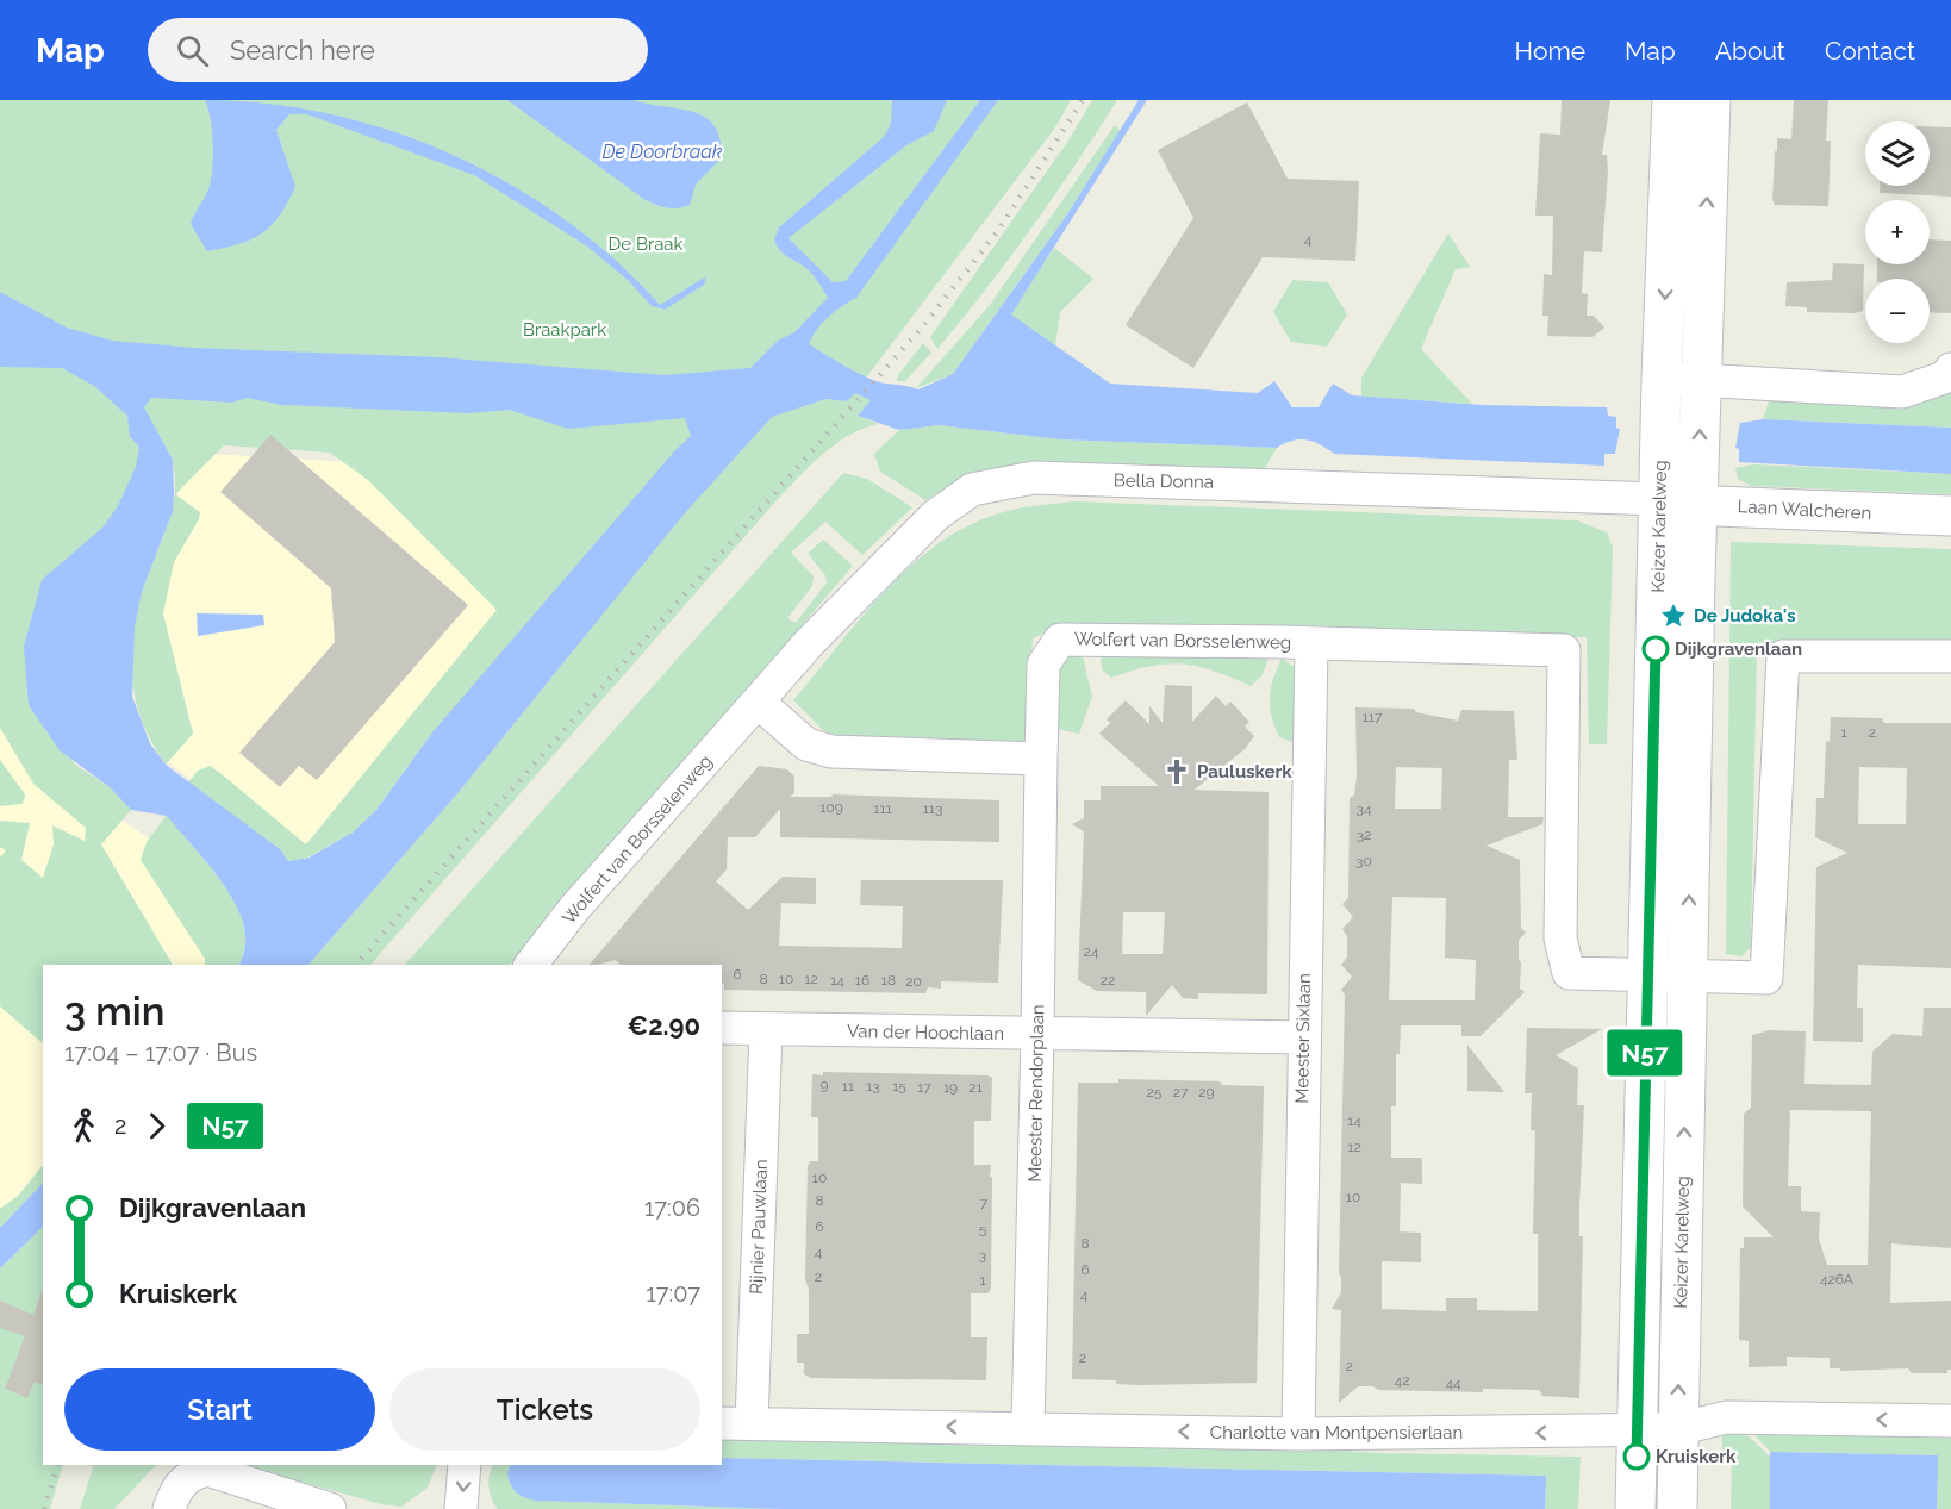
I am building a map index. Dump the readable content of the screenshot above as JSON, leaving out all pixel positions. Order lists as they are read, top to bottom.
{
  "streets": {
    "main road": ["Laan Walcheren", "Keizer Karelweg"],
    "street": [
      "Bella Donna",
      "Wolfert van Borsselenweg",
      "Van der Hoochlaan",
      "Meester Sixlaan",
      "Meester Rendorplaan",
      "Rijnier Pauwlaan",
      "Charlotte van Montpensierlaan"
    ]
  },
  "crossings": [
    ["Bella Donna", "Laan Walcheren"],
    ["Bella Donna", "Keizer Karelweg"],
    ["Bella Donna", "Wolfert van Borsselenweg"],
    ["Laan Walcheren", "Keizer Karelweg"],
    ["Keizer Karelweg", "Wolfert van Borsselenweg"],
    ["Keizer Karelweg", "Charlotte van Montpensierlaan"],
    ["Wolfert van Borsselenweg", "Meester Sixlaan"],
    ["Wolfert van Borsselenweg", "Meester Rendorplaan"],
    ["Van der Hoochlaan", "Meester Sixlaan"],
    ["Van der Hoochlaan", "Meester Rendorplaan"],
    ["Van der Hoochlaan", "Rijnier Pauwlaan"],
    ["Meester Sixlaan", "Charlotte van Montpensierlaan"],
    ["Meester Rendorplaan", "Charlotte van Montpensierlaan"],
    ["Rijnier Pauwlaan", "Charlotte van Montpensierlaan"]
  ],
  "one_way": ["Charlotte van Montpensierlaan"],
  "water": ["De Doorbraak"],
  "parks": ["De Braak", "Braakpark"],
  "places": {
    "place": ["De Judoka's"],
    "other": ["Dijkgravenlaan", "Kruiskerk"],
    "church": ["Pauluskerk"]
  },
  "lines": ["bus line N57"],
  "house_numbers": [
    "4",
    "117",
    "1",
    "2",
    "109",
    "111",
    "113",
    "34",
    "32",
    "30",
    "24",
    "6",
    "8",
    "10",
    "12",
    "14",
    "16",
    "18",
    "22",
    "20",
    "9",
    "11",
    "13",
    "15",
    "17",
    "19",
    "21",
    "25",
    "27",
    "29",
    "14",
    "12",
    "10",
    "10",
    "8",
    "7",
    "6",
    "5",
    "8",
    "4",
    "3",
    "6",
    "2",
    "426A",
    "1",
    "4",
    "2",
    "2",
    "42",
    "44"
  ],
  "page": {
    "header": "Map",
    "search": "Search here",
    "nav": [
      "Home",
      "Map",
      "About",
      "Contact"
    ],
    "on_map": "N57",
    "map_buttons": ["+", "−"],
    "heading": ["3 min", "17:04 – 17:07 · Bus", "€2.90"],
    "legs": ["2", "N57"],
    "list": [
      {
        "name": "Dijkgravenlaan",
        "value": "17:06"
      },
      {
        "name": "Kruiskerk",
        "value": "17:07"
      }
    ],
    "buttons": ["Start", "Tickets"]
  }
}
